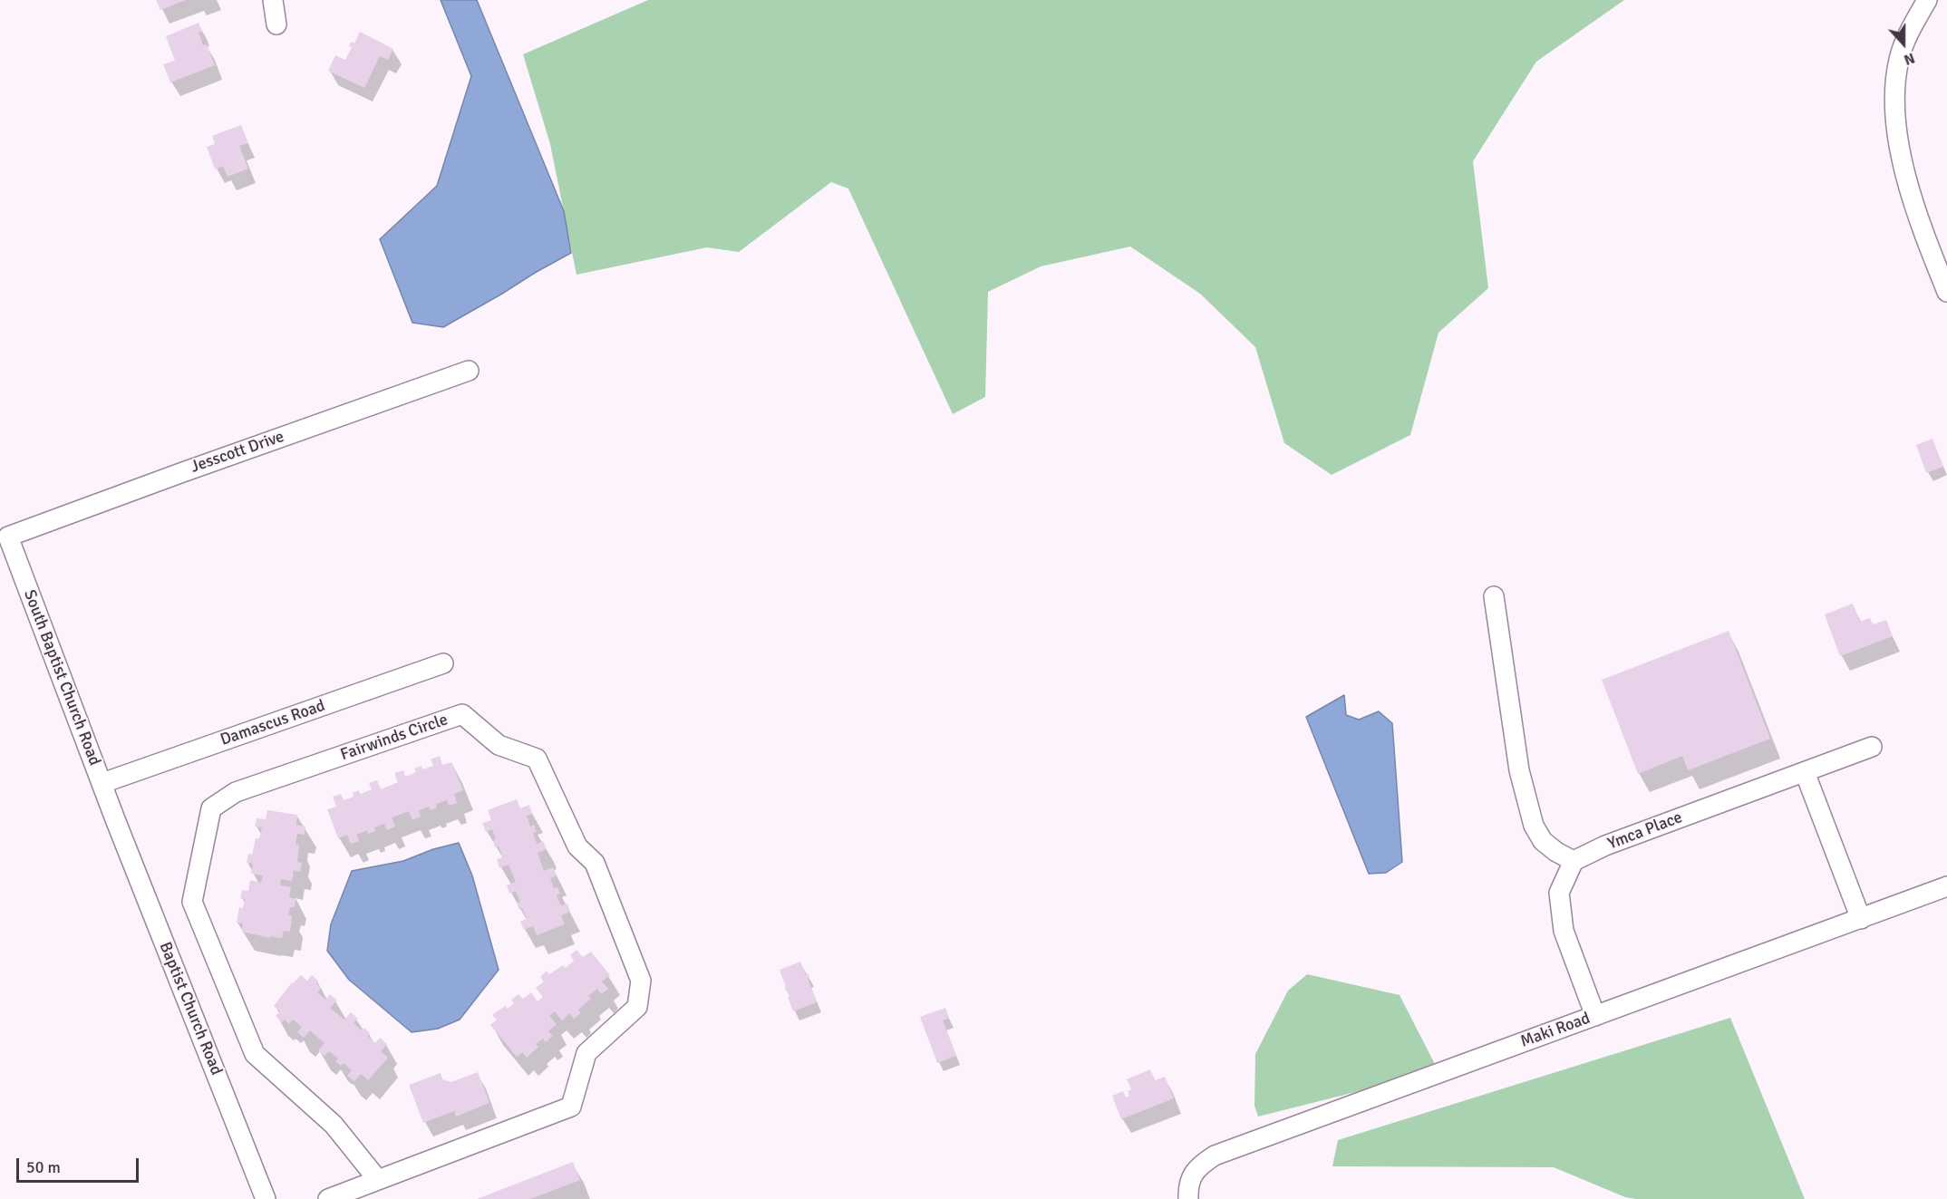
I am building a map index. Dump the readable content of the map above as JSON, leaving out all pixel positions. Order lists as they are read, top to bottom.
{
  "streets": {
    "street": [
      "Jesscott Drive",
      "South Baptist Church Road",
      "Damascus Road",
      "Fairwinds Circle",
      "Ymca Place",
      "Baptist Church Road",
      "Maki Road"
    ]
  },
  "crossings": [
    ["Jesscott Drive", "South Baptist Church Road"],
    ["South Baptist Church Road", "Damascus Road"],
    ["South Baptist Church Road", "Baptist Church Road"]
  ],
  "scale_bar": "50 m",
  "north": "bottom"
}
